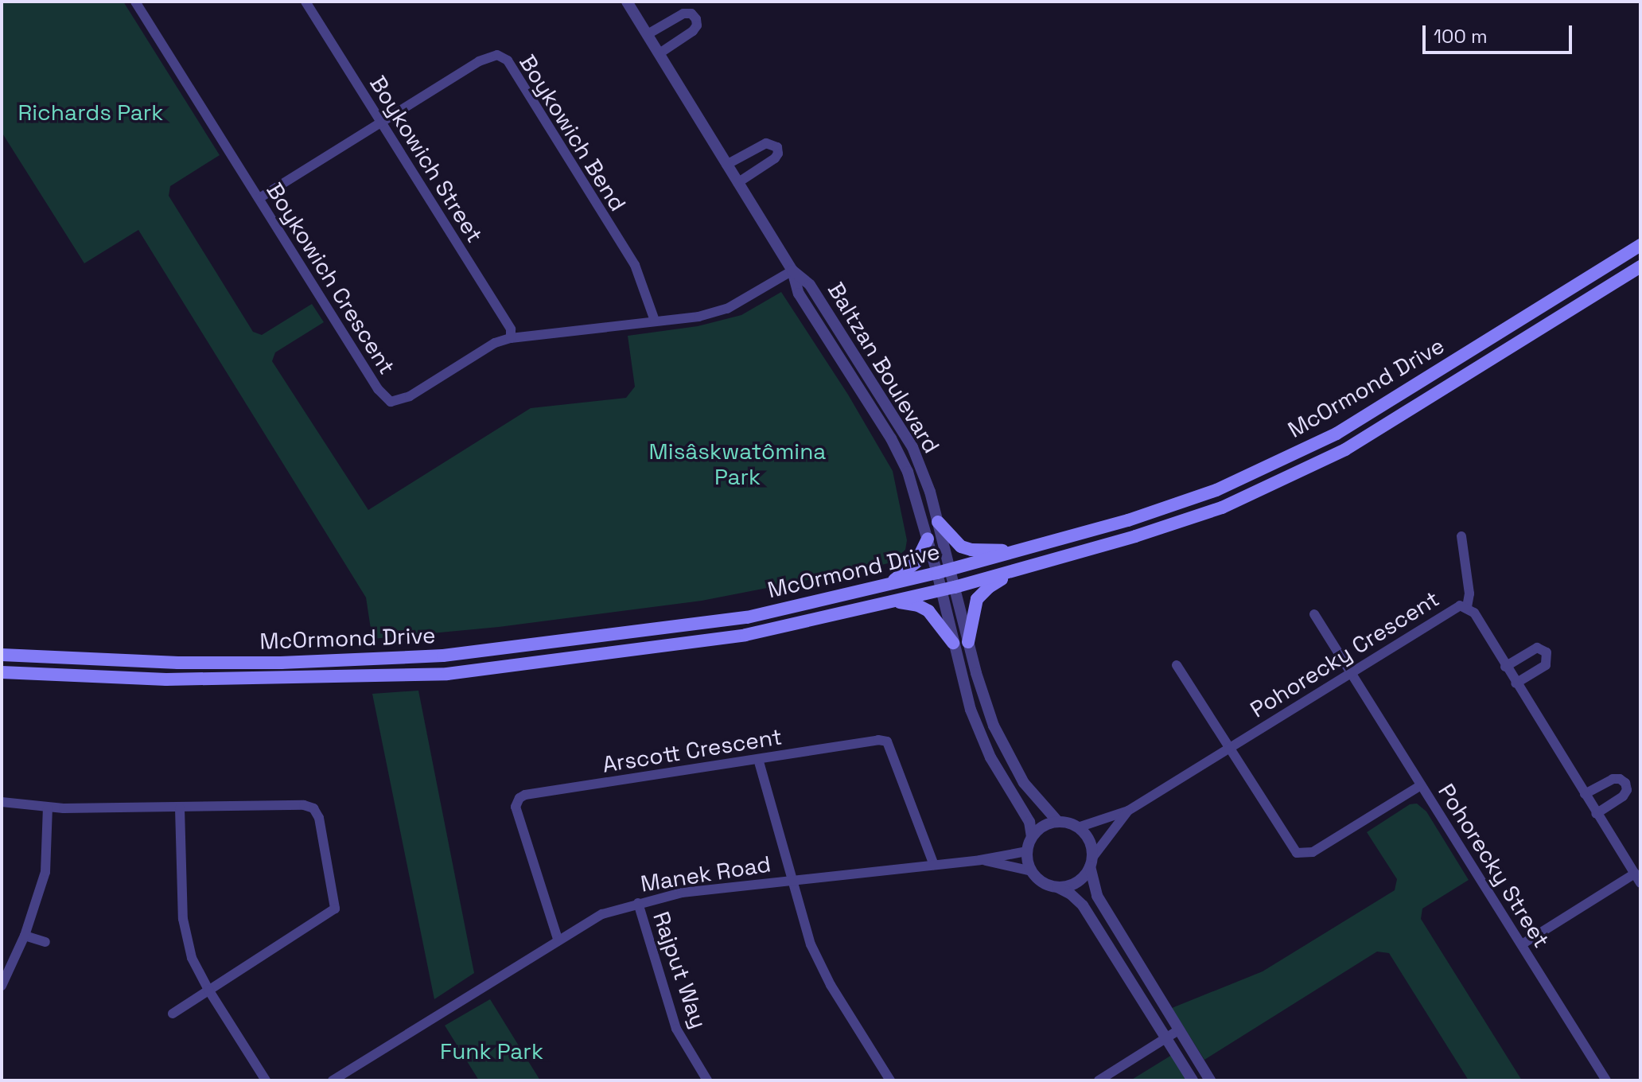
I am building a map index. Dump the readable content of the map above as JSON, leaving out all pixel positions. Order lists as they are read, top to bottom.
{
  "streets": {
    "main road": ["McOrmond Drive"],
    "street": [
      "Boykowich Bend",
      "Boykowich Street",
      "Boykowich Crescent",
      "Baltzan Boulevard",
      "Pohorecky Crescent",
      "Arscott Crescent",
      "Pohorecky Street",
      "Manek Road",
      "Rajput Way"
    ]
  },
  "crossings": [
    ["Boykowich Bend", "Boykowich Street"],
    ["Boykowich Bend", "Boykowich Crescent"],
    ["Boykowich Street", "Boykowich Crescent"],
    ["Boykowich Crescent", "Baltzan Boulevard"],
    ["Baltzan Boulevard", "McOrmond Drive"],
    ["Baltzan Boulevard", "Pohorecky Crescent"],
    ["Baltzan Boulevard", "Manek Road"],
    ["Pohorecky Crescent", "Pohorecky Street"],
    ["Pohorecky Crescent", "Manek Road"],
    ["Arscott Crescent", "Manek Road"],
    ["Manek Road", "Rajput Way"]
  ],
  "parks": ["Richards Park", "Misâskwatômina Park", "Funk Park"],
  "scale_bar": "100 m"
}
